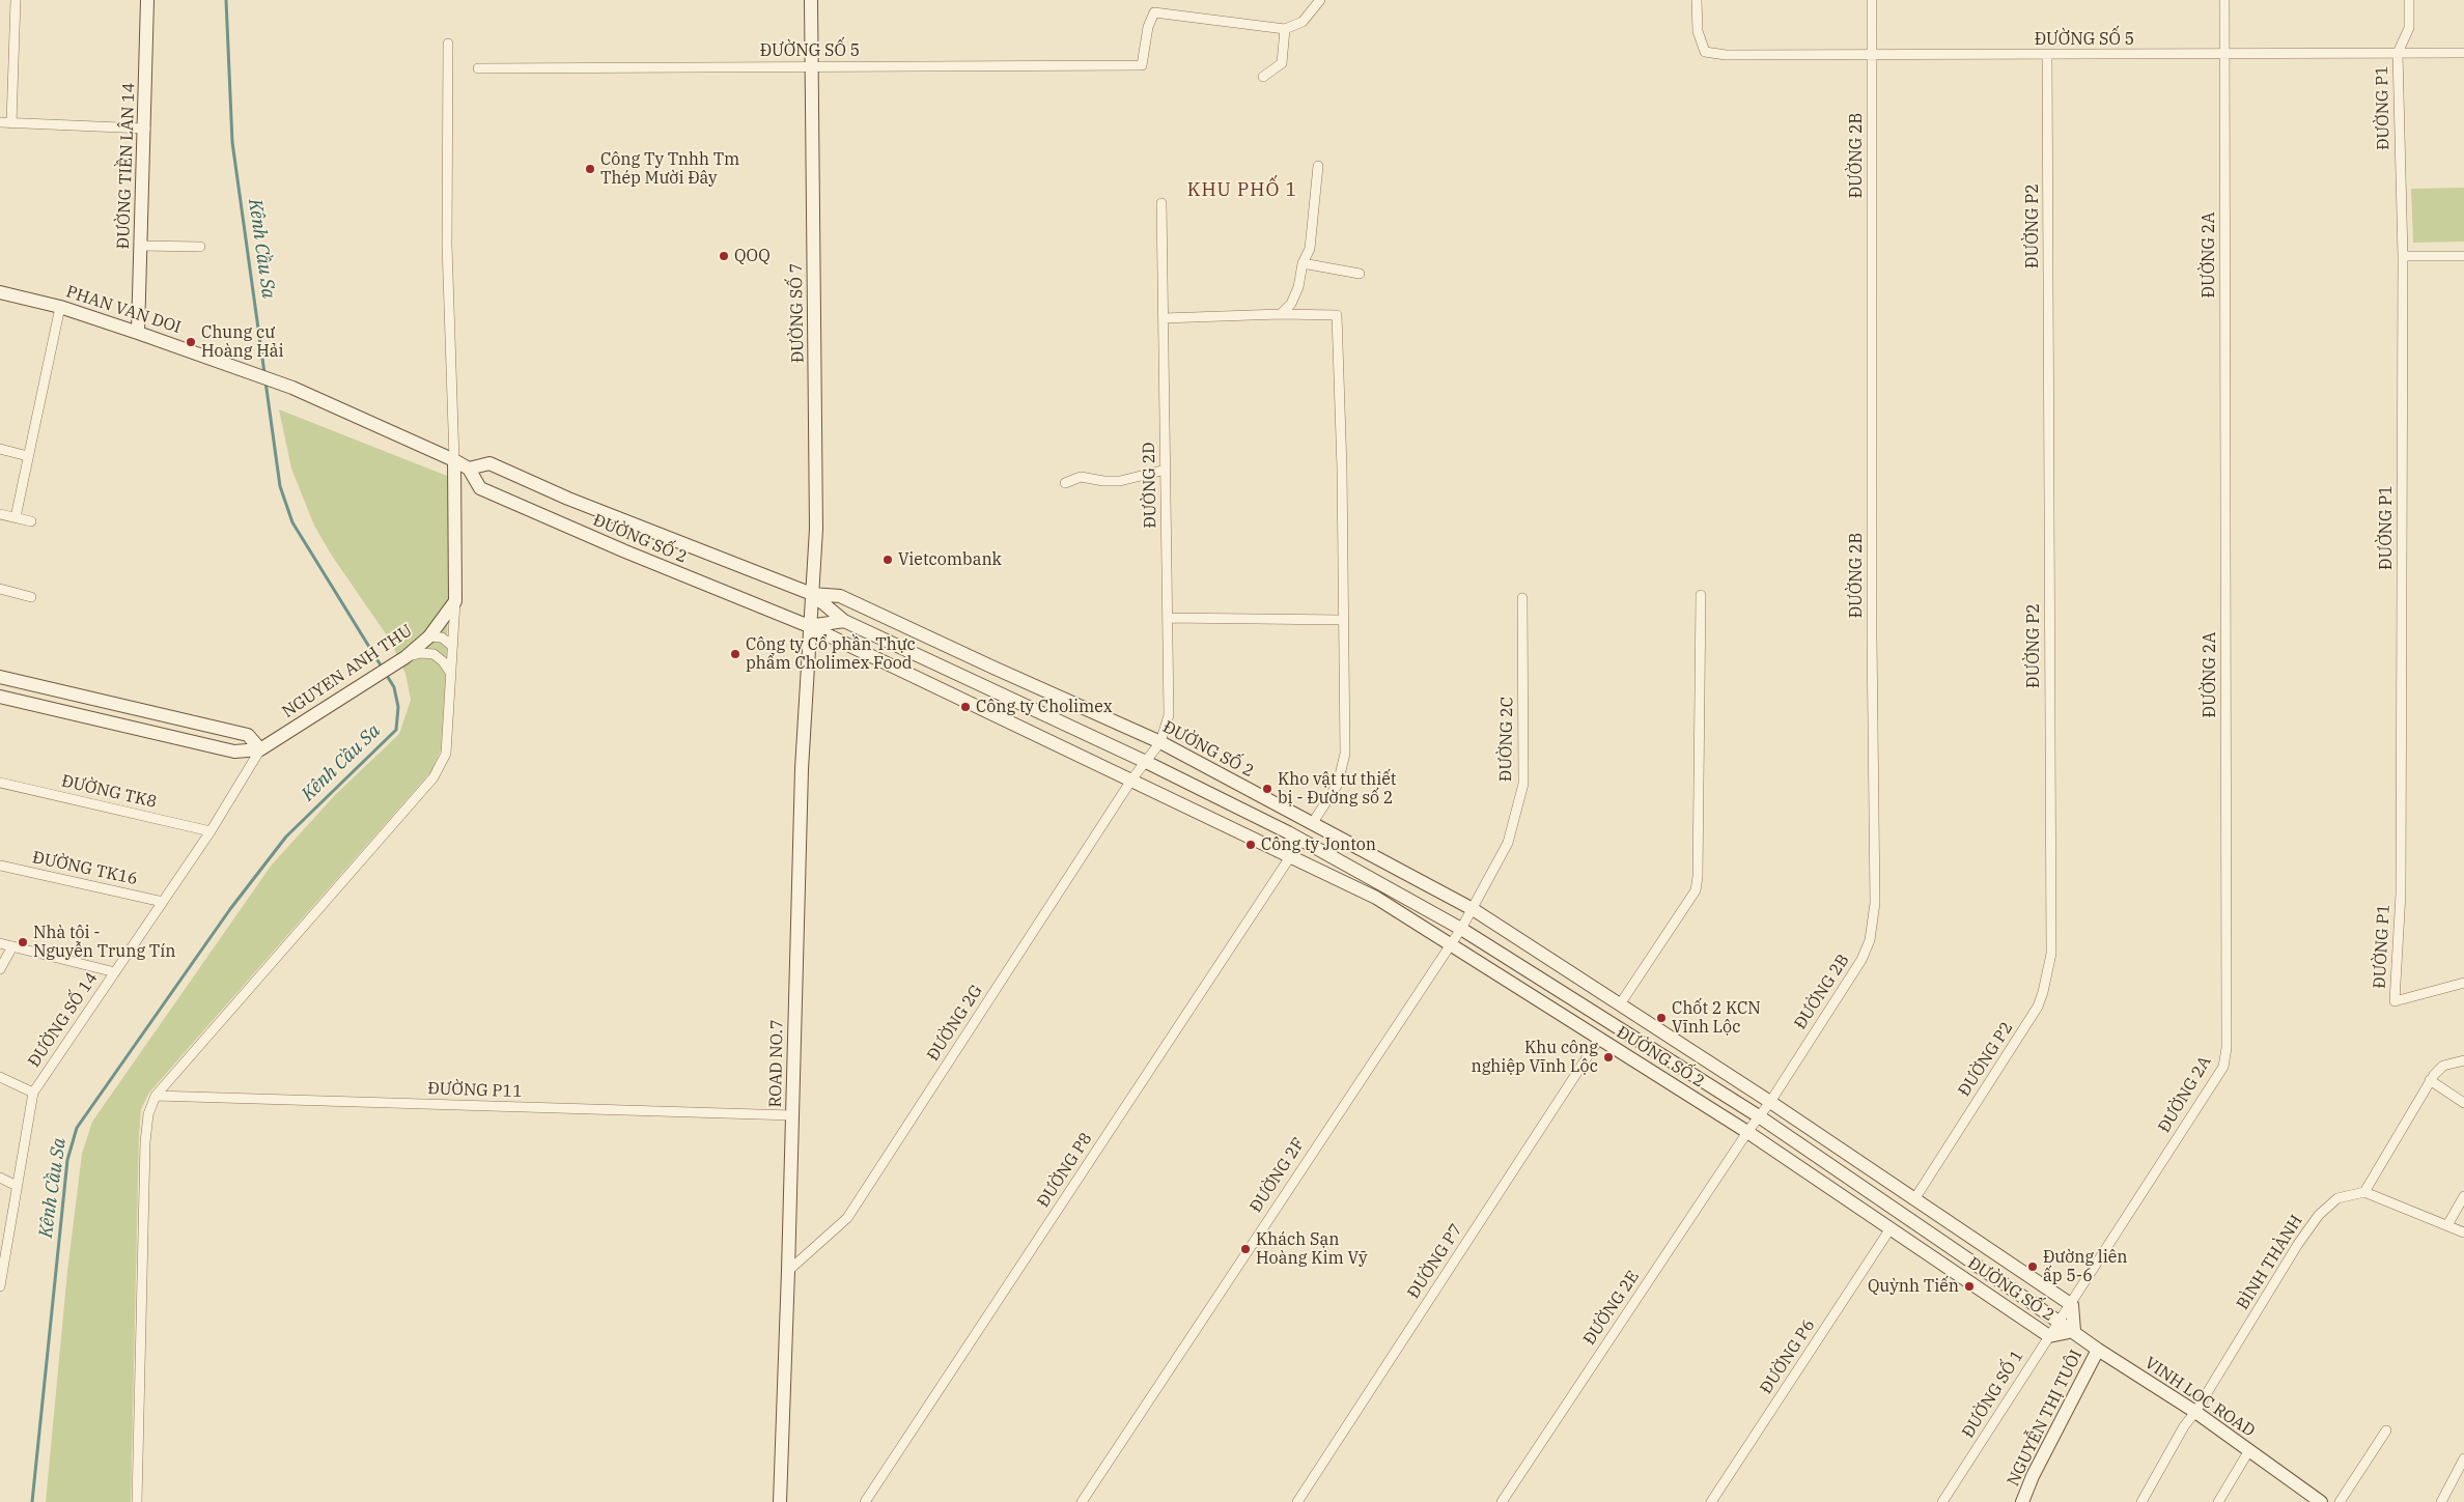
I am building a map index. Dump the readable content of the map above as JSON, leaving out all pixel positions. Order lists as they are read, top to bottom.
{
  "streets": {
    "main road": [
      "ĐƯỜNG TIỀN LÂN 14",
      "PHAN VAN DOI",
      "ĐƯỜNG SỐ 7",
      "ĐƯỜNG SỐ 2",
      "NGUYEN ANH THU",
      "ROAD NO.7",
      "VINH LOC ROAD",
      "NGUYỄN THỊ TUÔI"
    ],
    "street": [
      "ĐƯỜNG SỐ 5",
      "ĐƯỜNG P1",
      "ĐƯỜNG 2B",
      "ĐƯỜNG P2",
      "ĐƯỜNG 2A",
      "ĐƯỜNG 2D",
      "ĐƯỜNG 2C",
      "ĐƯỜNG TK8",
      "ĐƯỜNG TK16",
      "ĐƯỜNG SỐ 14",
      "ĐƯỜNG 2G",
      "ĐƯỜNG P11",
      "ĐƯỜNG P8",
      "ĐƯỜNG 2F",
      "ĐƯỜNG P7",
      "BÌNH THÀNH",
      "ĐƯỜNG 2E",
      "ĐƯỜNG P6",
      "ĐƯỜNG SỐ 1"
    ]
  },
  "crossings": [
    ["ĐƯỜNG SỐ 5", "ĐƯỜNG P1"],
    ["ĐƯỜNG SỐ 5", "ĐƯỜNG 2B"],
    ["ĐƯỜNG SỐ 5", "ĐƯỜNG P2"],
    ["ĐƯỜNG SỐ 5", "ĐƯỜNG 2A"],
    ["ĐƯỜNG SỐ 5", "ĐƯỜNG SỐ 7"],
    ["ĐƯỜNG 2B", "ĐƯỜNG SỐ 2"],
    ["ĐƯỜNG 2B", "ĐƯỜNG 2E"],
    ["ĐƯỜNG TIỀN LÂN 14", "PHAN VAN DOI"],
    ["ĐƯỜNG P2", "ĐƯỜNG SỐ 2"],
    ["ĐƯỜNG 2A", "ĐƯỜNG SỐ 2"],
    ["ĐƯỜNG 2A", "ĐƯỜNG SỐ 1"],
    ["PHAN VAN DOI", "ĐƯỜNG SỐ 2"],
    ["ĐƯỜNG SỐ 7", "ĐƯỜNG SỐ 2"],
    ["ĐƯỜNG SỐ 7", "ROAD NO.7"],
    ["ĐƯỜNG 2D", "ĐƯỜNG SỐ 2"],
    ["ĐƯỜNG 2D", "ĐƯỜNG 2G"],
    ["ĐƯỜNG SỐ 2", "ĐƯỜNG 2C"],
    ["ĐƯỜNG SỐ 2", "ĐƯỜNG 2G"],
    ["ĐƯỜNG SỐ 2", "ROAD NO.7"],
    ["ĐƯỜNG SỐ 2", "ĐƯỜNG P8"],
    ["ĐƯỜNG SỐ 2", "ĐƯỜNG 2F"],
    ["ĐƯỜNG SỐ 2", "ĐƯỜNG P7"],
    ["ĐƯỜNG SỐ 2", "ĐƯỜNG 2E"],
    ["ĐƯỜNG SỐ 2", "ĐƯỜNG P6"],
    ["ĐƯỜNG SỐ 2", "ĐƯỜNG SỐ 1"],
    ["ĐƯỜNG SỐ 2", "VINH LOC ROAD"],
    ["NGUYEN ANH THU", "ĐƯỜNG SỐ 14"],
    ["ĐƯỜNG 2C", "ĐƯỜNG 2F"],
    ["ĐƯỜNG TK8", "ĐƯỜNG SỐ 14"],
    ["ĐƯỜNG TK16", "ĐƯỜNG SỐ 14"],
    ["ĐƯỜNG 2G", "ROAD NO.7"],
    ["ROAD NO.7", "ĐƯỜNG P11"],
    ["BÌNH THÀNH", "VINH LOC ROAD"],
    ["ĐƯỜNG SỐ 1", "VINH LOC ROAD"],
    ["VINH LOC ROAD", "NGUYỄN THỊ TUÔI"]
  ],
  "districts": ["KHU PHỐ 1"],
  "water": ["Kênh Cầu Sa"],
  "places": [
    "Công Ty Tnhh Tm Thép Mười Đây",
    "QOQ",
    "Chung cư Hoàng Hải",
    "Vietcombank",
    "Công ty Cổ phần Thực phẩm Cholimex Food",
    "Công ty Cholimex",
    "Kho vật tư thiết bị - Đường số 2",
    "Công ty Jonton",
    "Nhà tôi - Nguyễn Trung Tín",
    "Chốt 2 KCN Vĩnh Lộc",
    "Khu công nghiệp Vĩnh Lộc",
    "Khách Sạn Hoàng Kim Vỹ",
    "Đường liên ấp 5-6",
    "Quỳnh Tiến"
  ]
}
